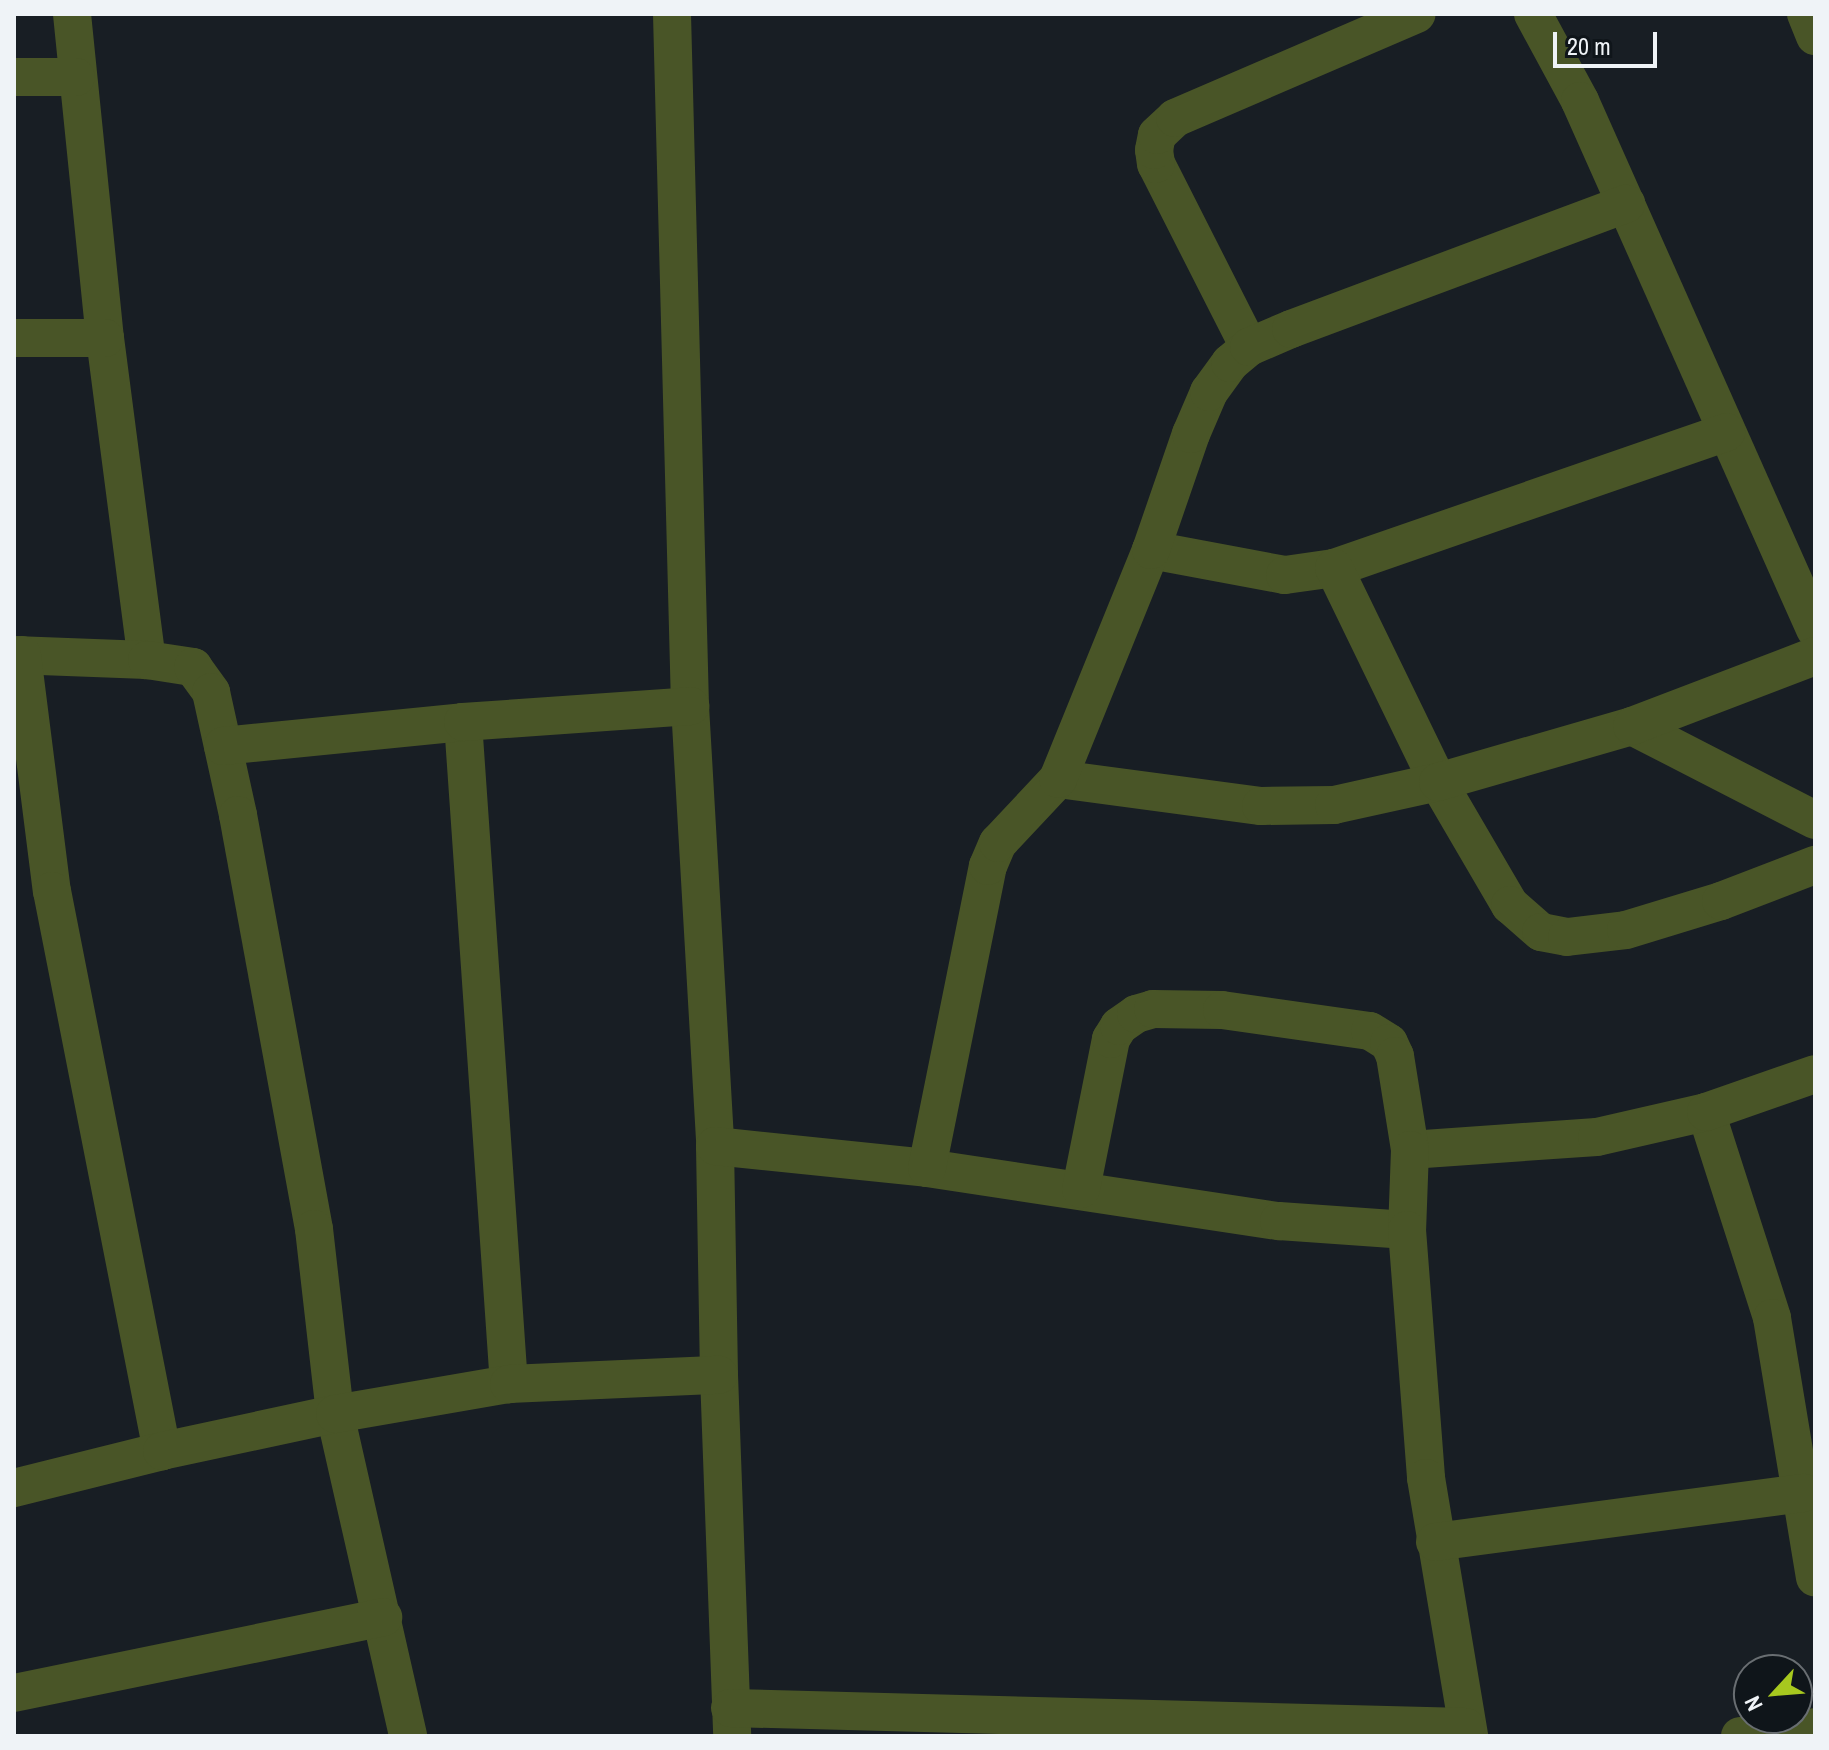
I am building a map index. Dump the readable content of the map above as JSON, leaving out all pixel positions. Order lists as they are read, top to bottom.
{
  "scale_bar": "20 m",
  "north": "bottom left"
}
